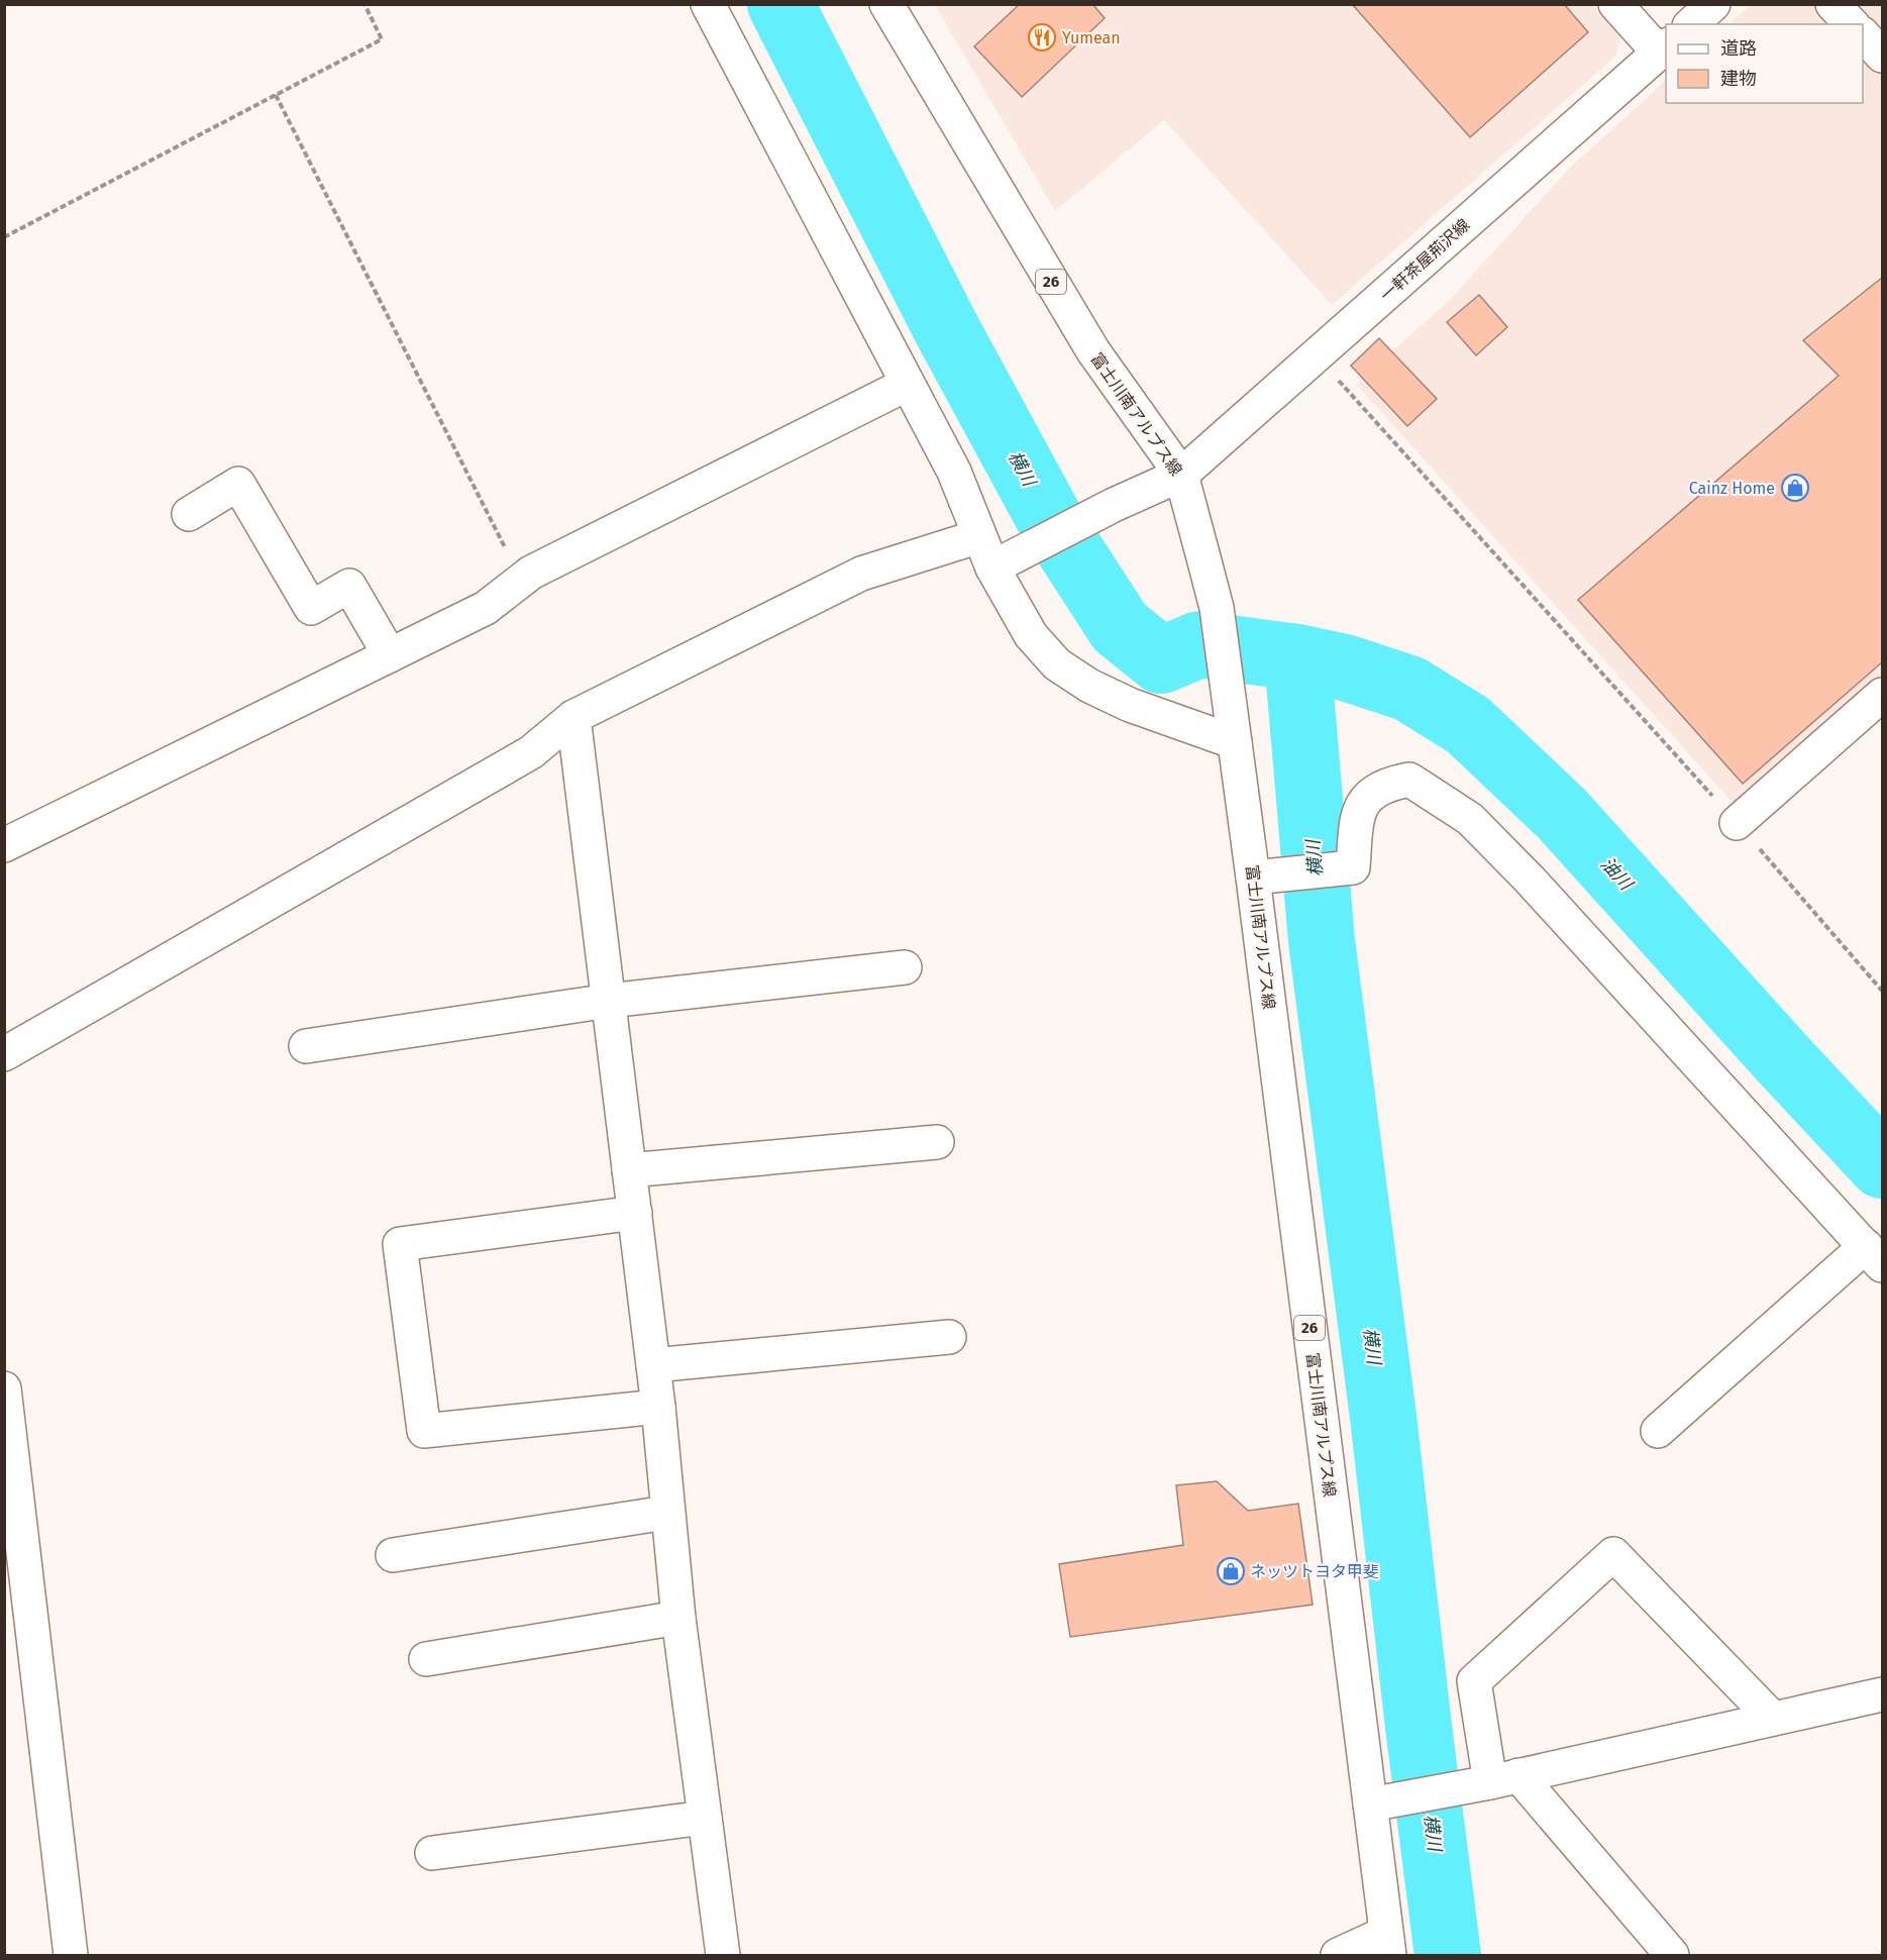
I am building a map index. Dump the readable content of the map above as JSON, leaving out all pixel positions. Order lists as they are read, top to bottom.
{
  "streets": {
    "street": ["一軒茶屋荊沢線", "26", "富士川南アルプス線"]
  },
  "crossings": [
    ["一軒茶屋荊沢線", "富士川南アルプス線"]
  ],
  "water": ["横川", "油川"],
  "places": {
    "restaurant": ["Yumean"],
    "shop": ["Cainz Home", "ネッツトヨタ甲斐"]
  },
  "legend": ["道路", "建物"]
}
